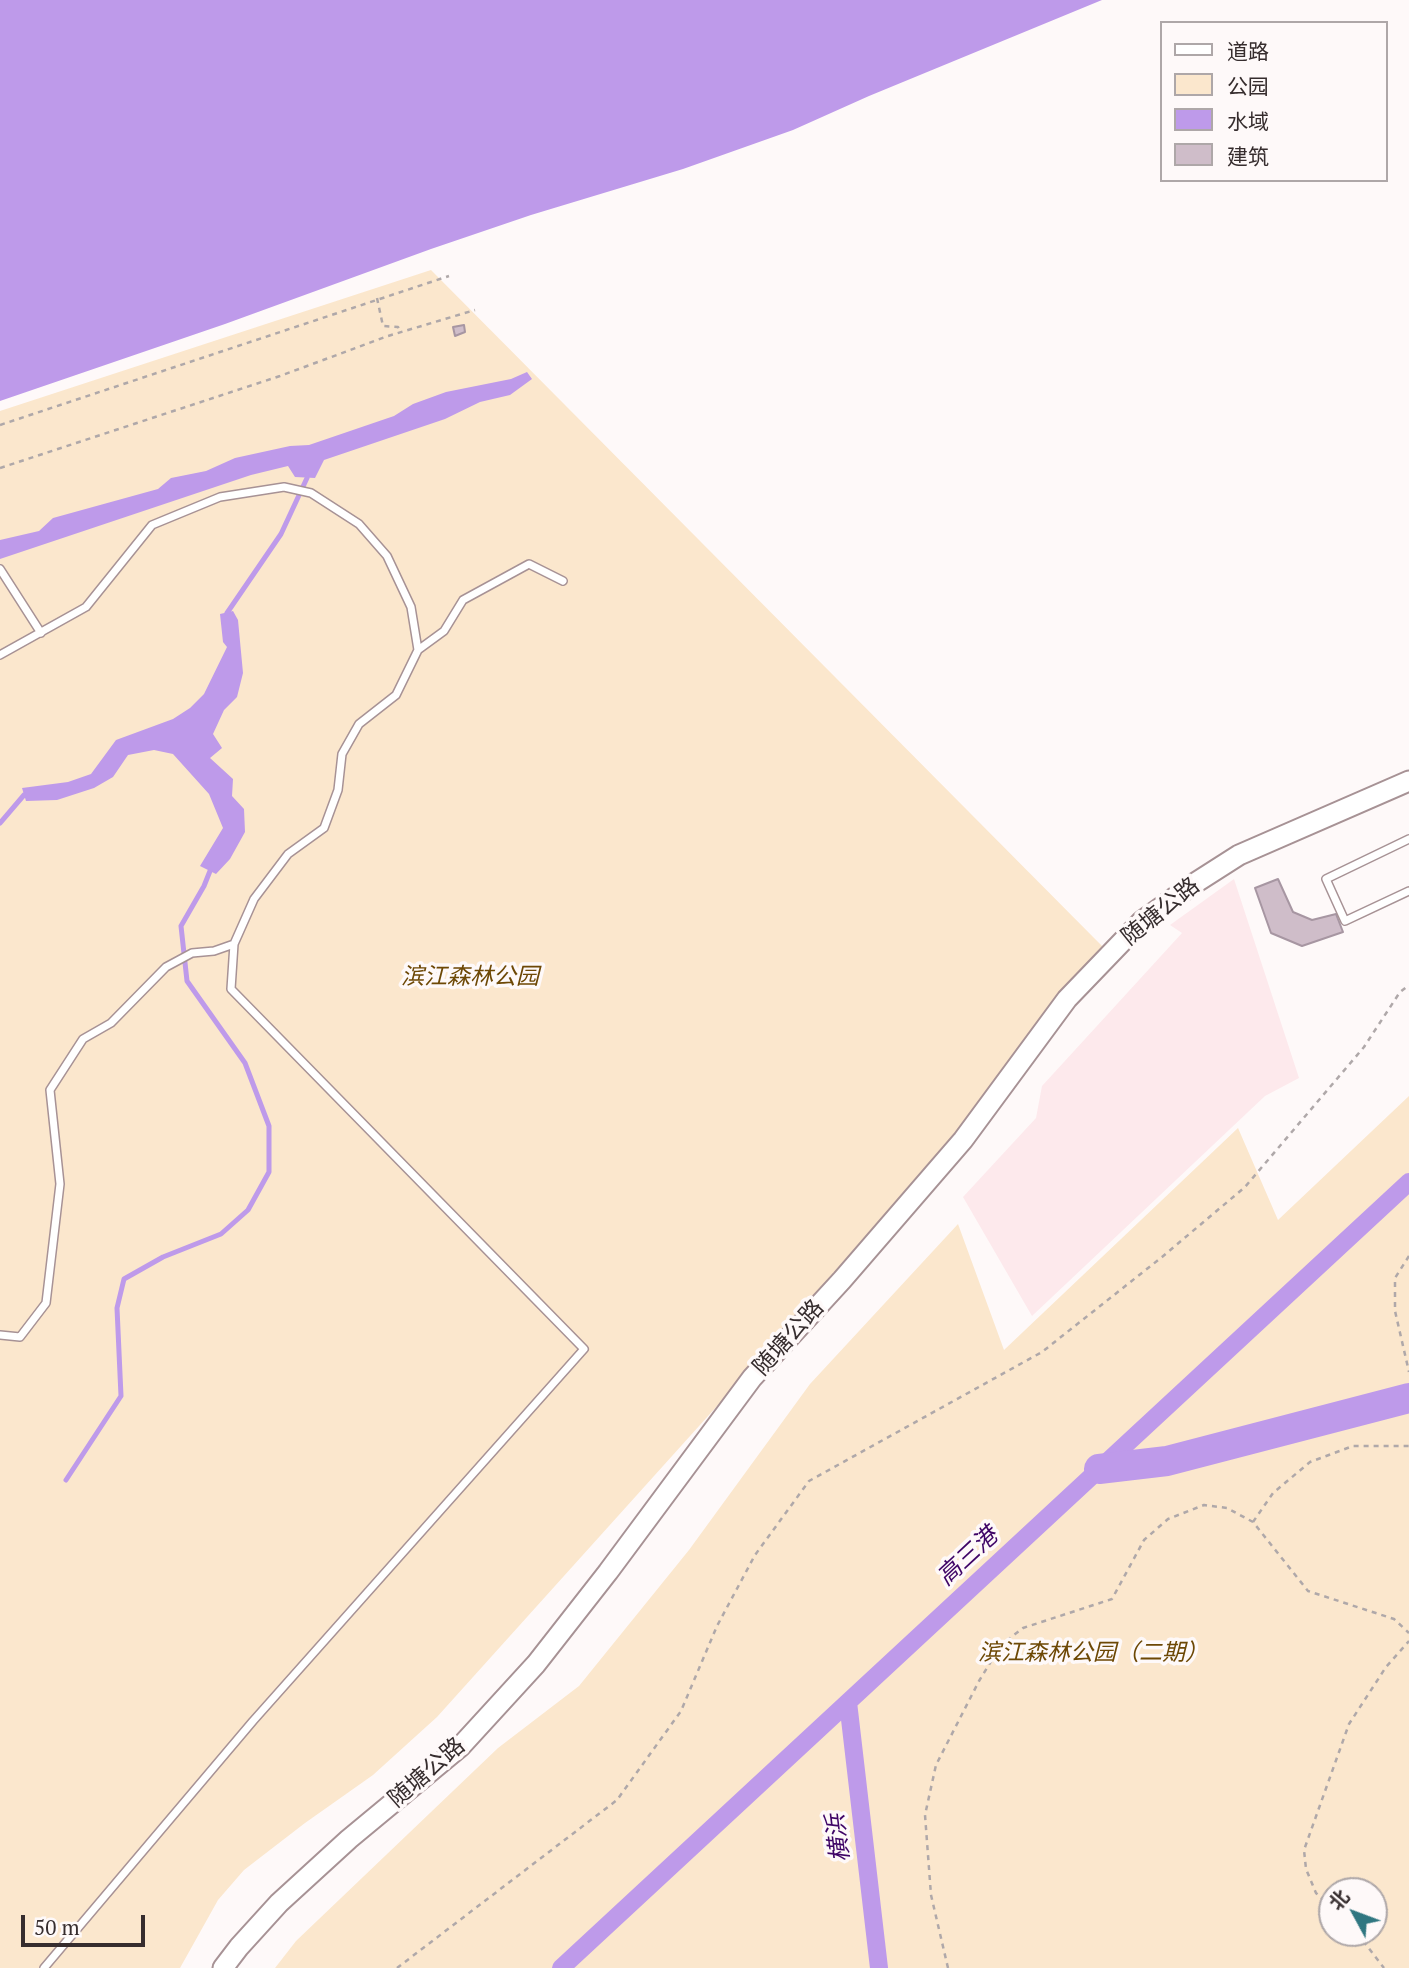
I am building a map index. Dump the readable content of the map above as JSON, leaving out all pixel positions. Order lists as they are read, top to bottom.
{
  "streets": {
    "street": ["随塘公路"]
  },
  "water": ["高三港", "横浜"],
  "parks": ["滨江森林公园", "滨江森林公园（二期）"],
  "legend": [
    "道路",
    "公园",
    "水域",
    "建筑"
  ],
  "scale_bar": "50 m",
  "north": "top left"
}
